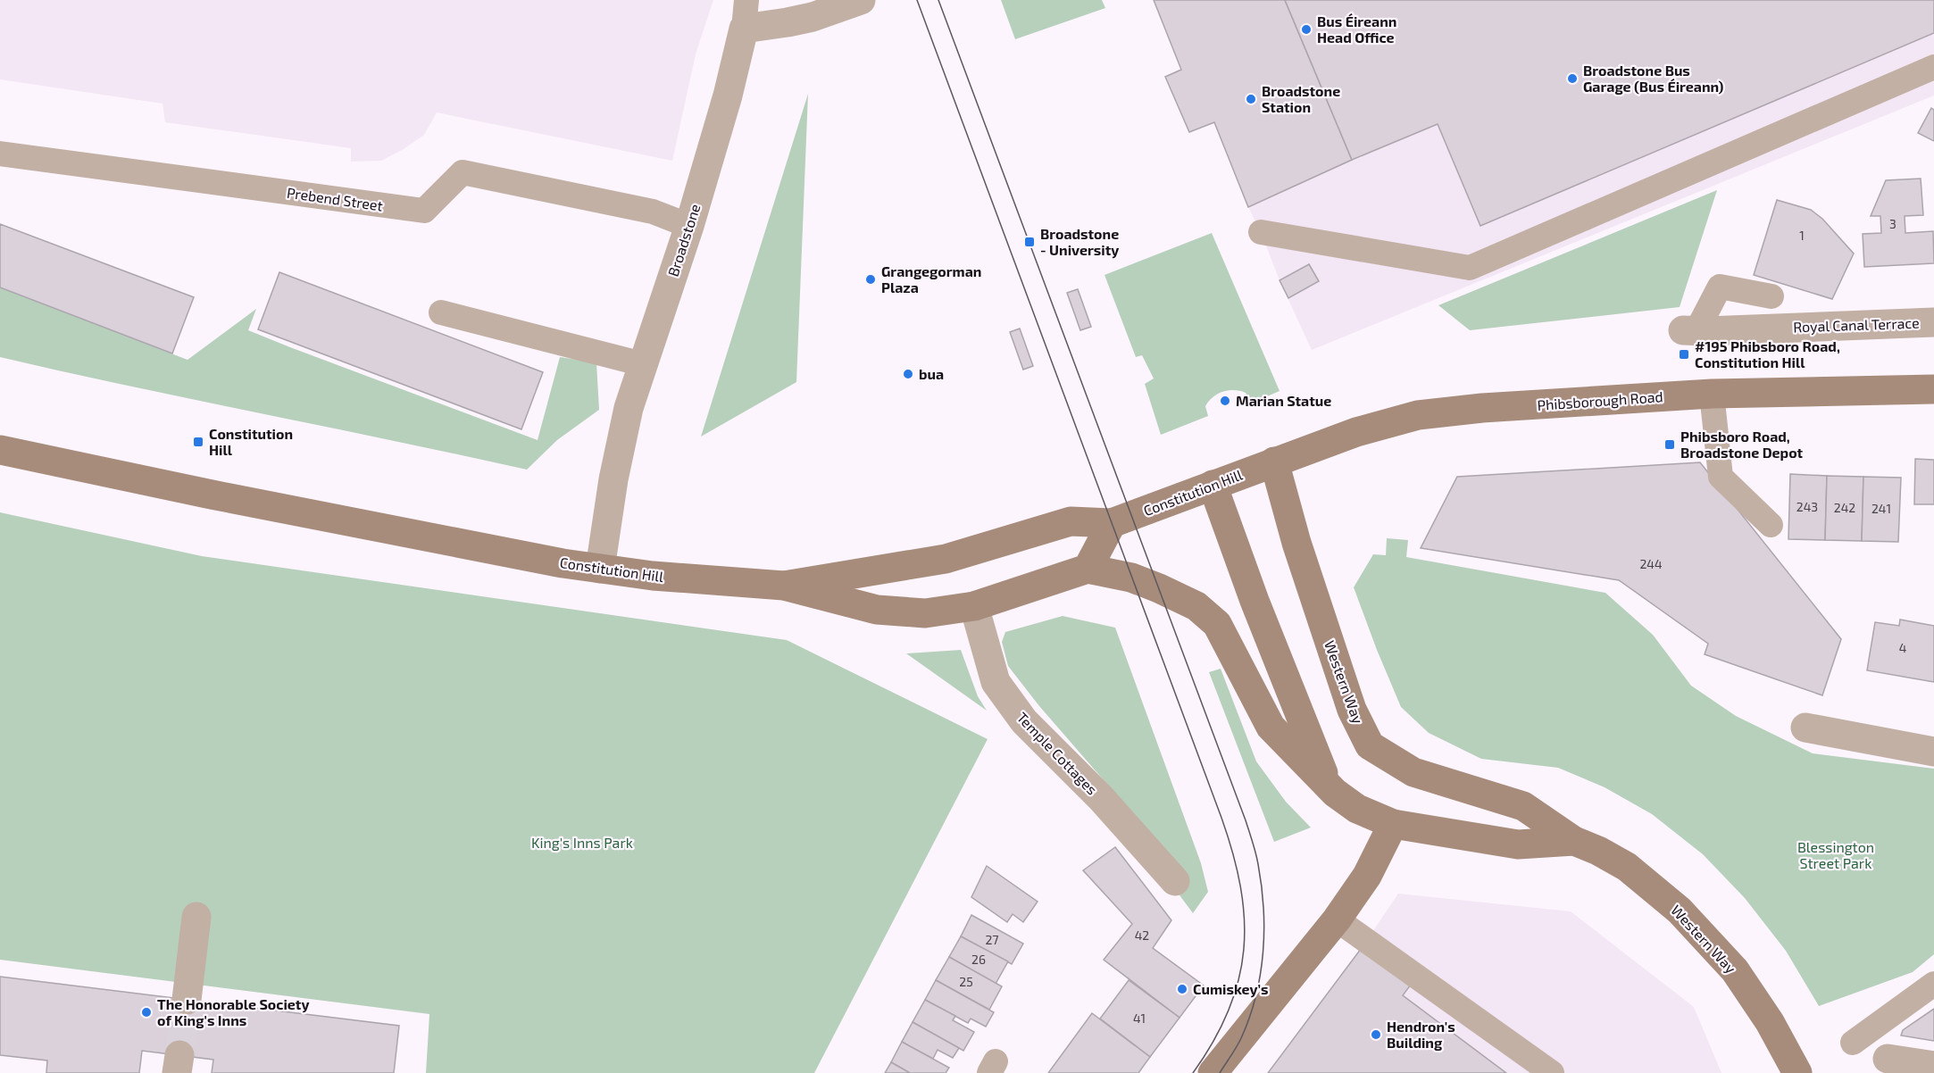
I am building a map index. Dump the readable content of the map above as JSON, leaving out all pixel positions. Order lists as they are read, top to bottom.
{
  "streets": {
    "main road": ["Phibsborough Road", "Constitution Hill", "Western Way"],
    "street": ["Broadstone", "Royal Canal Terrace", "Temple Cottages"],
    "lane": ["Prebend Street"]
  },
  "crossings": [
    ["Prebend Street", "Broadstone"],
    ["Broadstone", "Constitution Hill"],
    ["Phibsborough Road", "Constitution Hill"],
    ["Phibsborough Road", "Western Way"],
    ["Constitution Hill", "Western Way"],
    ["Constitution Hill", "Temple Cottages"]
  ],
  "parks": ["King's Inns Park", "Blessington Street Park"],
  "places": {
    "other": [
      "Bus Éireann Head Office",
      "Broadstone Bus Garage (Bus Éireann)",
      "Broadstone Station",
      "Grangegorman Plaza",
      "bua",
      "Marian Statue",
      "Cumiskey’s",
      "The Honorable Society of King's Inns",
      "Hendron's Building"
    ],
    "transit": [
      "Broadstone - University",
      "#195 Phibsboro Road, Constitution Hill",
      "Constitution Hill",
      "Phibsboro Road, Broadstone Depot"
    ]
  },
  "house_numbers": [
    "3",
    "1",
    "243",
    "242",
    "241",
    "244",
    "4",
    "42",
    "27",
    "26",
    "25",
    "41"
  ]
}
